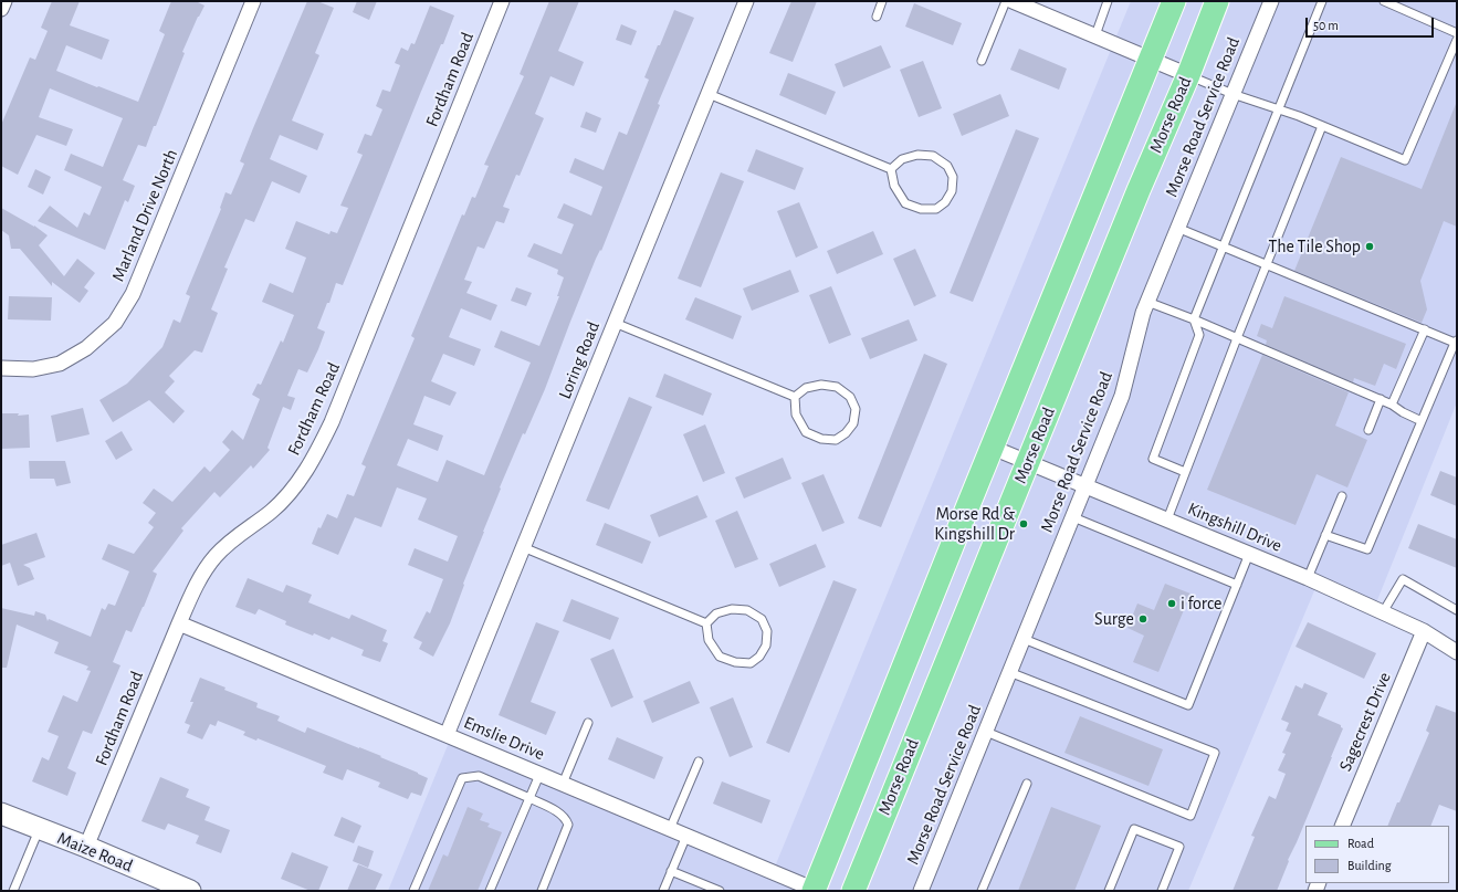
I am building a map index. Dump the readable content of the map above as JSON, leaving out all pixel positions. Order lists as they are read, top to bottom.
{
  "streets": {
    "main road": ["Morse Road"],
    "street": [
      "Fordham Road",
      "Morse Road Service Road",
      "Marland Drive North",
      "Loring Road",
      "Kingshill Drive",
      "Sagecrest Drive",
      "Emslie Drive",
      "Maize Road"
    ]
  },
  "crossings": [
    ["Fordham Road", "Emslie Drive"],
    ["Fordham Road", "Maize Road"],
    ["Morse Road", "Kingshill Drive"],
    ["Morse Road", "Emslie Drive"],
    ["Morse Road Service Road", "Kingshill Drive"],
    ["Loring Road", "Emslie Drive"],
    ["Kingshill Drive", "Sagecrest Drive"]
  ],
  "places": [
    "The Tile Shop",
    "Morse Rd & Kingshill Dr",
    "i force",
    "Surge"
  ],
  "legend": ["Road", "Building"],
  "scale_bar": "50 m"
}
